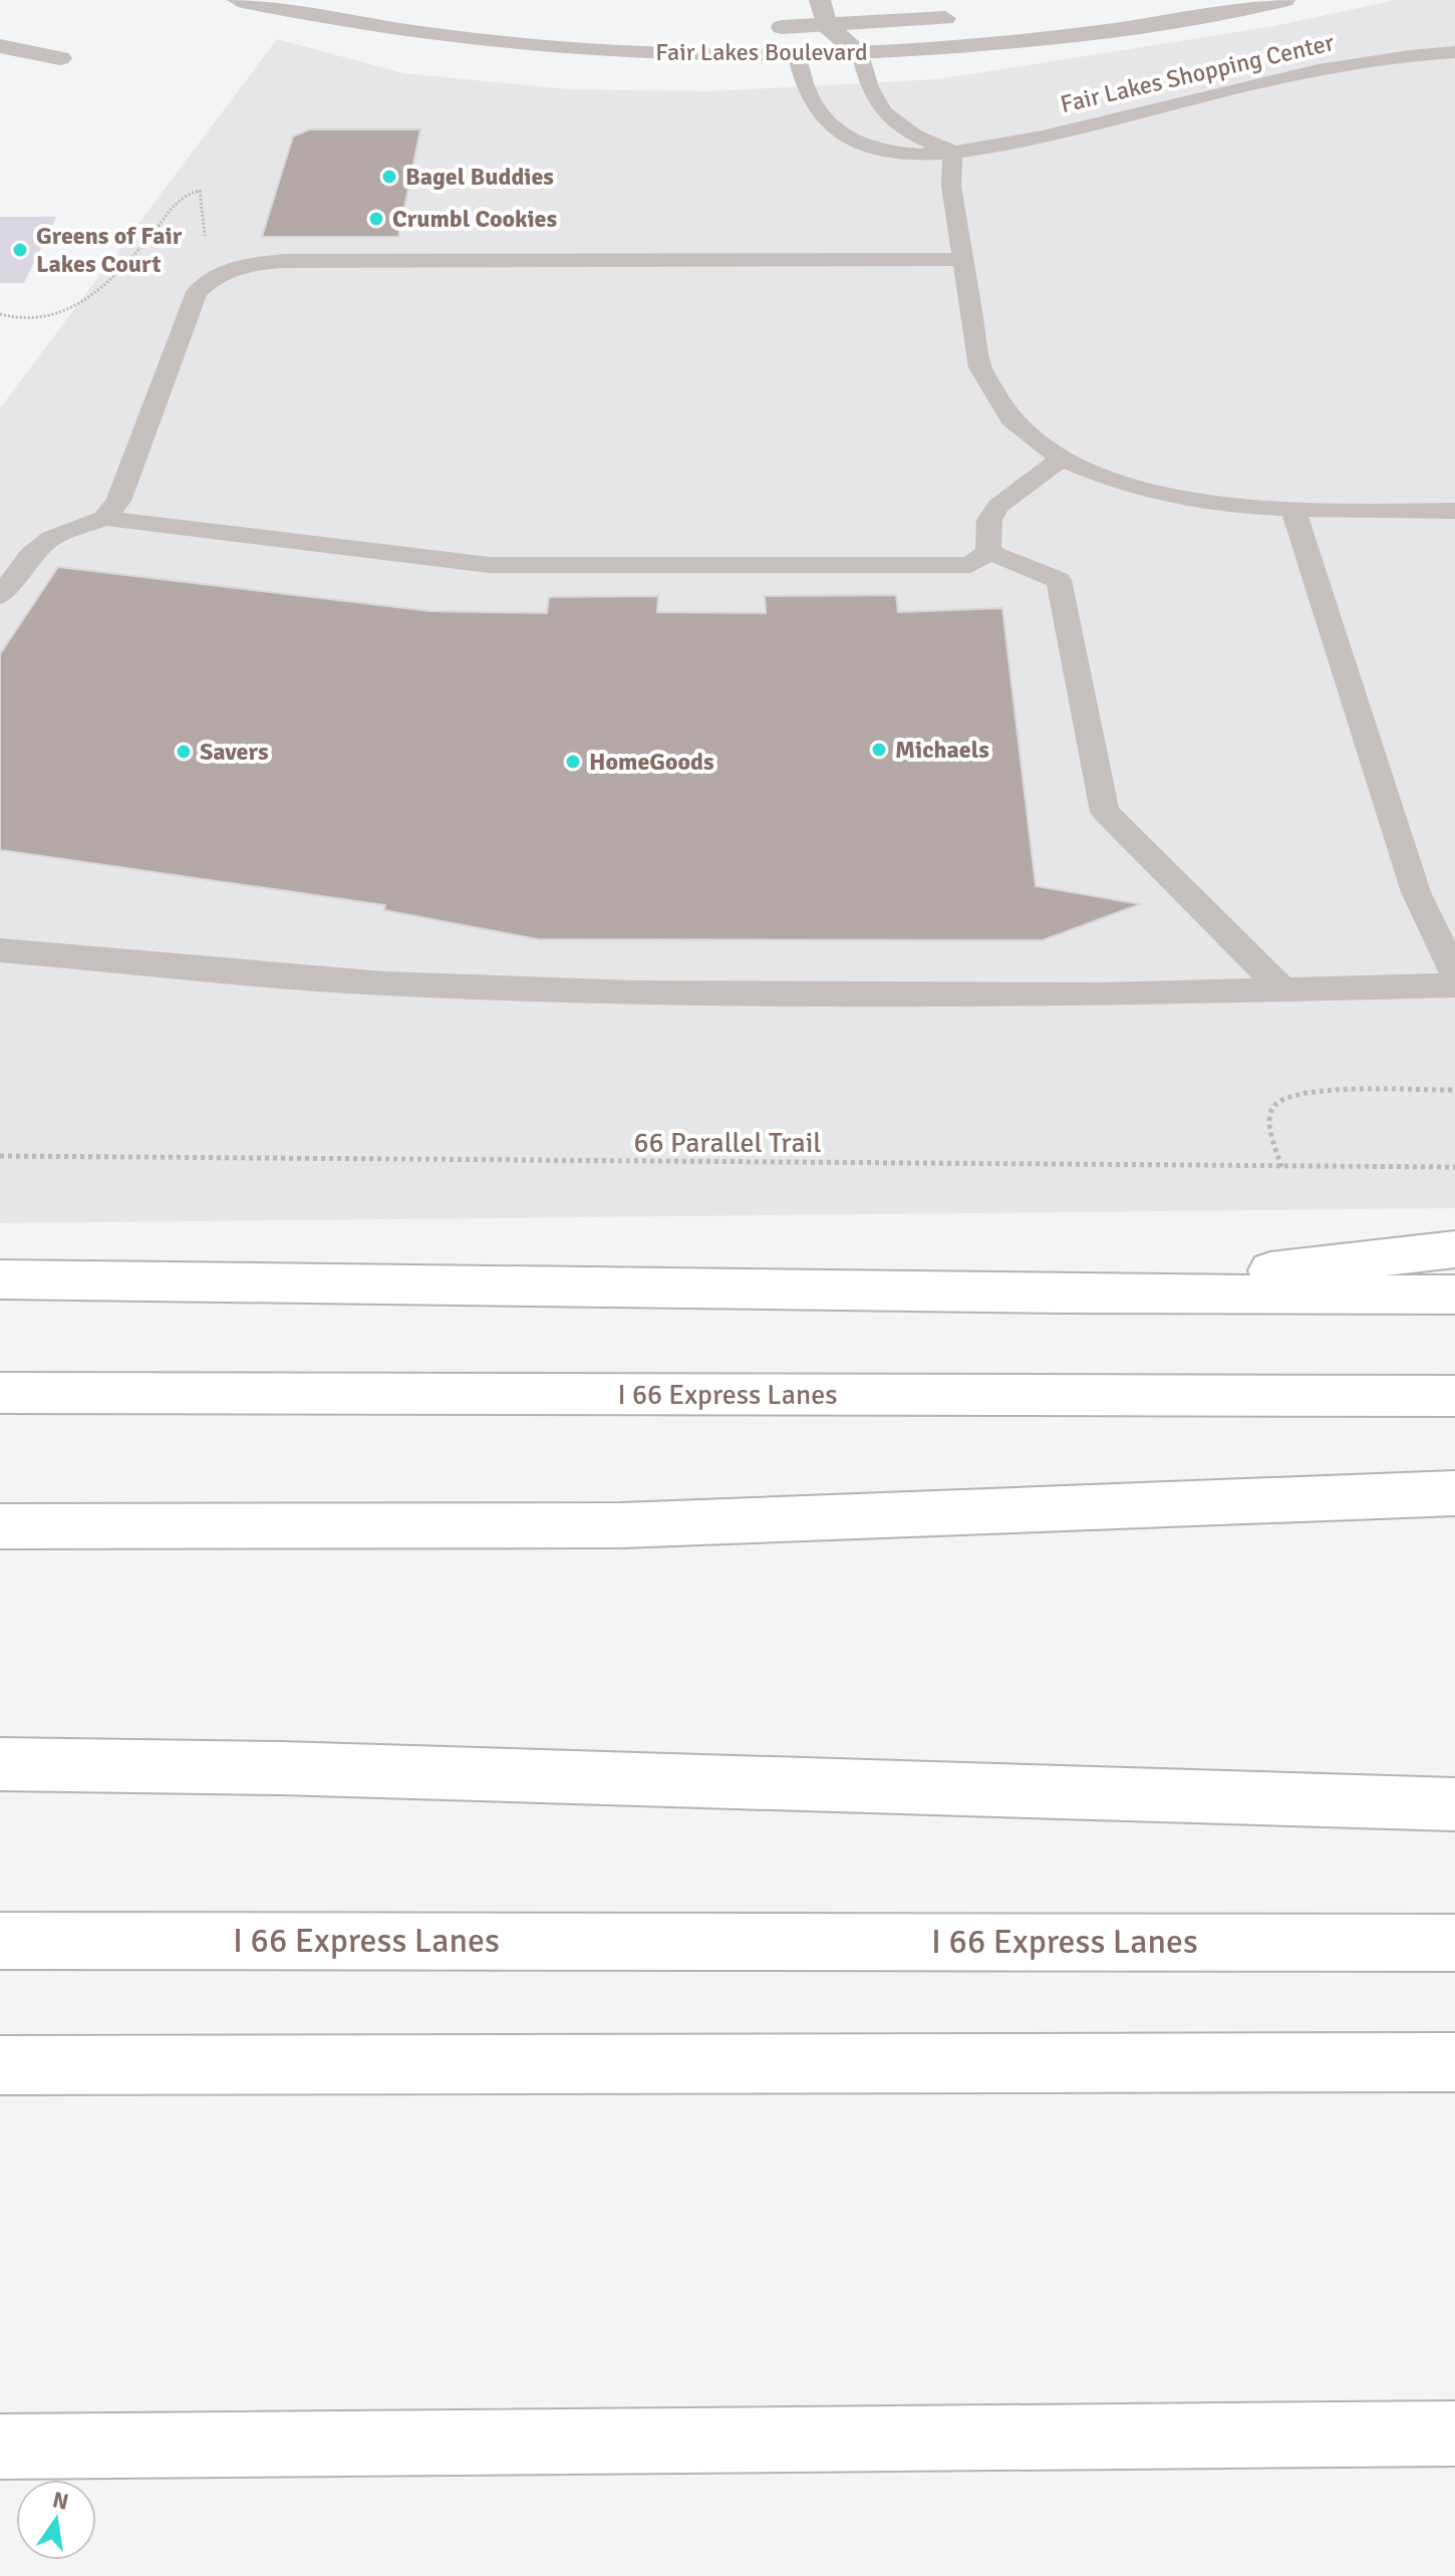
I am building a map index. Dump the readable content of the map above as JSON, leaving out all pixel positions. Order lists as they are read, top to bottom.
{
  "streets": {
    "highway": ["I 66 Express Lanes"],
    "street": ["Fair Lakes Boulevard"],
    "lane": ["Fair Lakes Shopping Center"],
    "path": ["66 Parallel Trail"]
  },
  "crossings": [
    ["Fair Lakes Boulevard", "Fair Lakes Shopping Center"]
  ],
  "places": [
    "Bagel Buddies",
    "Crumbl Cookies",
    "Greens of Fair Lakes Court",
    "Michaels",
    "Savers",
    "HomeGoods"
  ],
  "north": "top"
}
